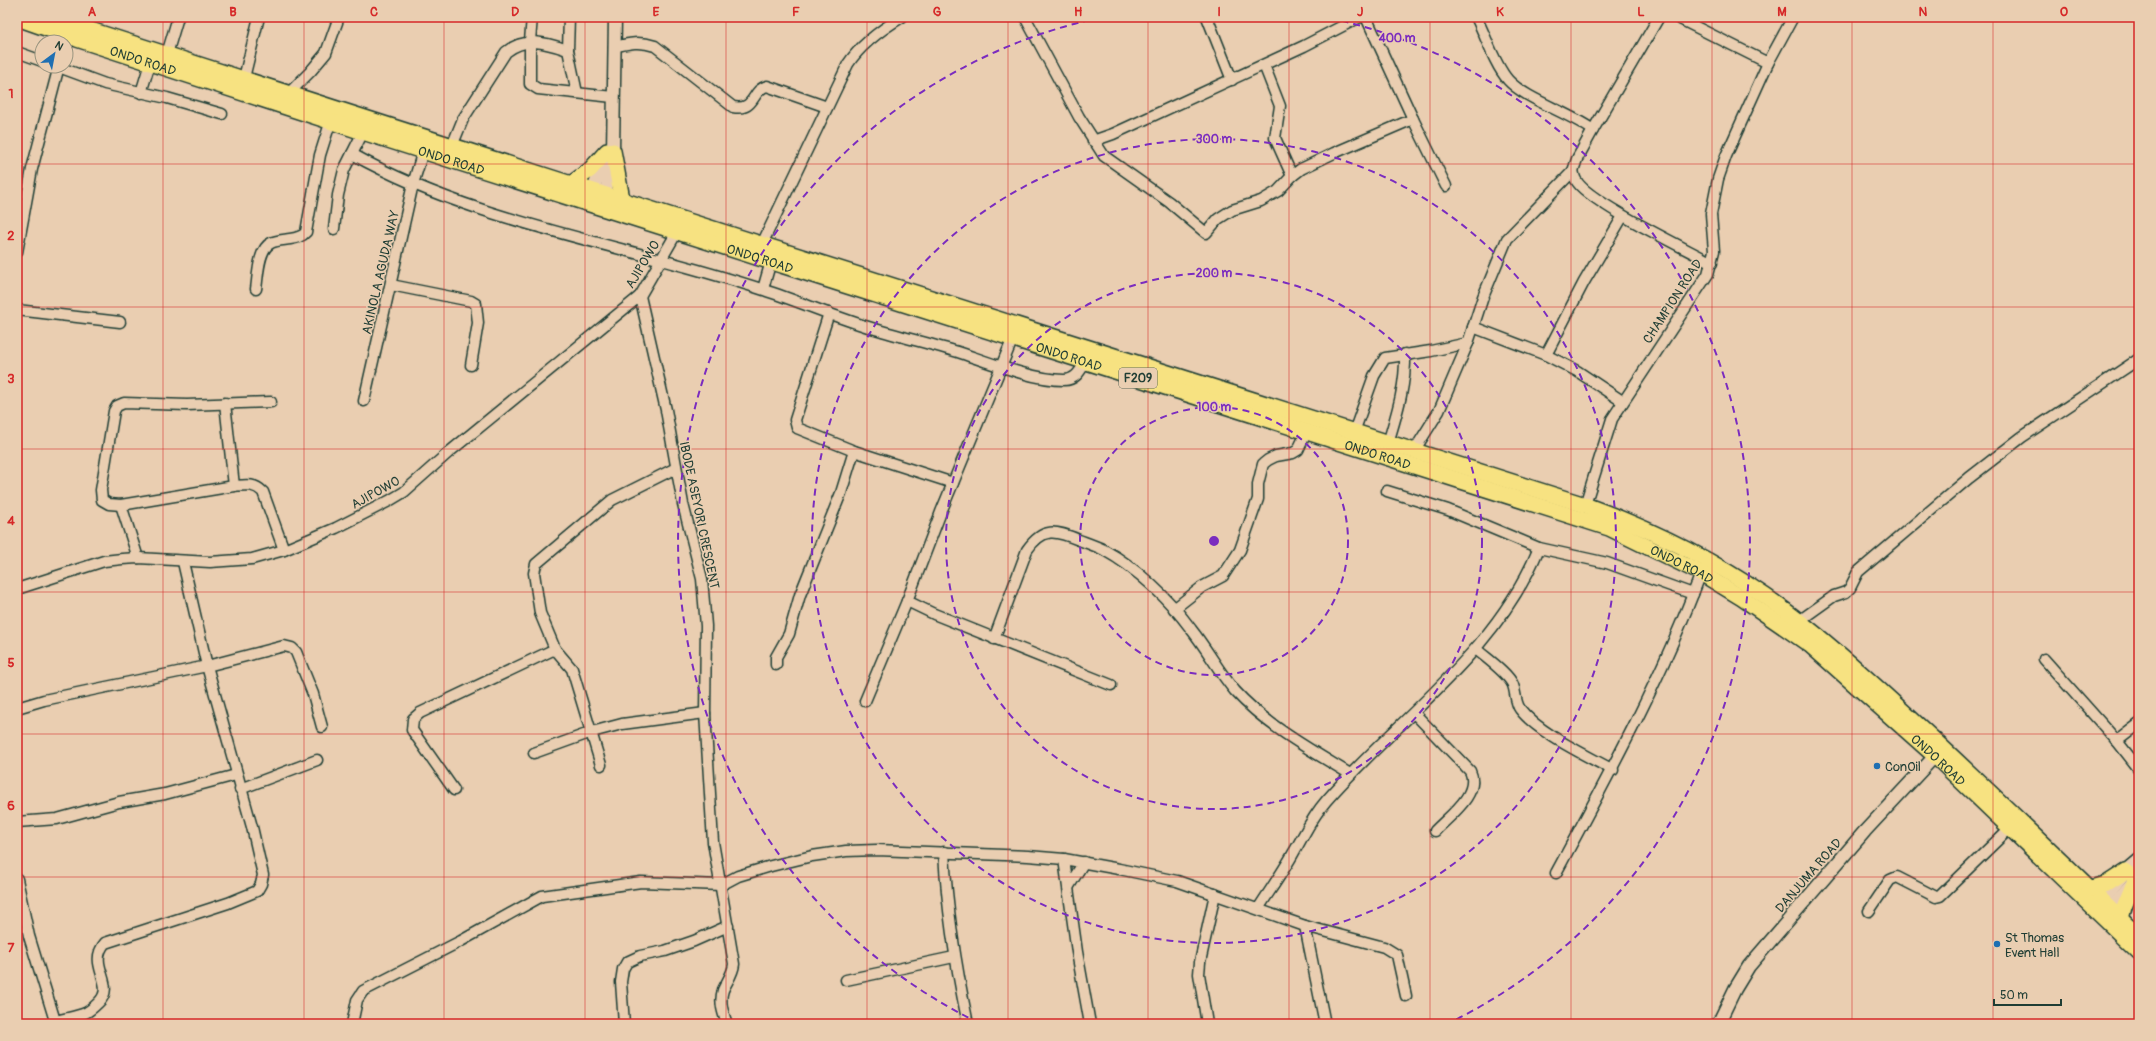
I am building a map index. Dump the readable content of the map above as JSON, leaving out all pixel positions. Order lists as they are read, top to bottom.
{
  "streets": {
    "main road": ["ONDO ROAD", "F209"],
    "street": [
      "AJIPOWO",
      "AKINOLA AGUDA WAY",
      "CHAMPION ROAD",
      "IBODE ASEYORI CRESCENT",
      "DANJUMA ROAD"
    ]
  },
  "crossings": [
    ["ONDO ROAD", "AJIPOWO"],
    ["ONDO ROAD", "AKINOLA AGUDA WAY"],
    ["ONDO ROAD", "CHAMPION ROAD"],
    ["ONDO ROAD", "DANJUMA ROAD"],
    ["AJIPOWO", "IBODE ASEYORI CRESCENT"]
  ],
  "places": ["ConOil", "St Thomas Event Hall"],
  "scale_bar": "50 m",
  "north": "top right",
  "grid": {
    "columns": [
      "A",
      "B",
      "C",
      "D",
      "E",
      "F",
      "G",
      "H",
      "I",
      "J",
      "K",
      "L",
      "M",
      "N",
      "O"
    ],
    "rows": [
      "1",
      "2",
      "3",
      "4",
      "5",
      "6",
      "7"
    ]
  },
  "rings": [
    "400 m",
    "300 m",
    "200 m",
    "100 m"
  ]
}
